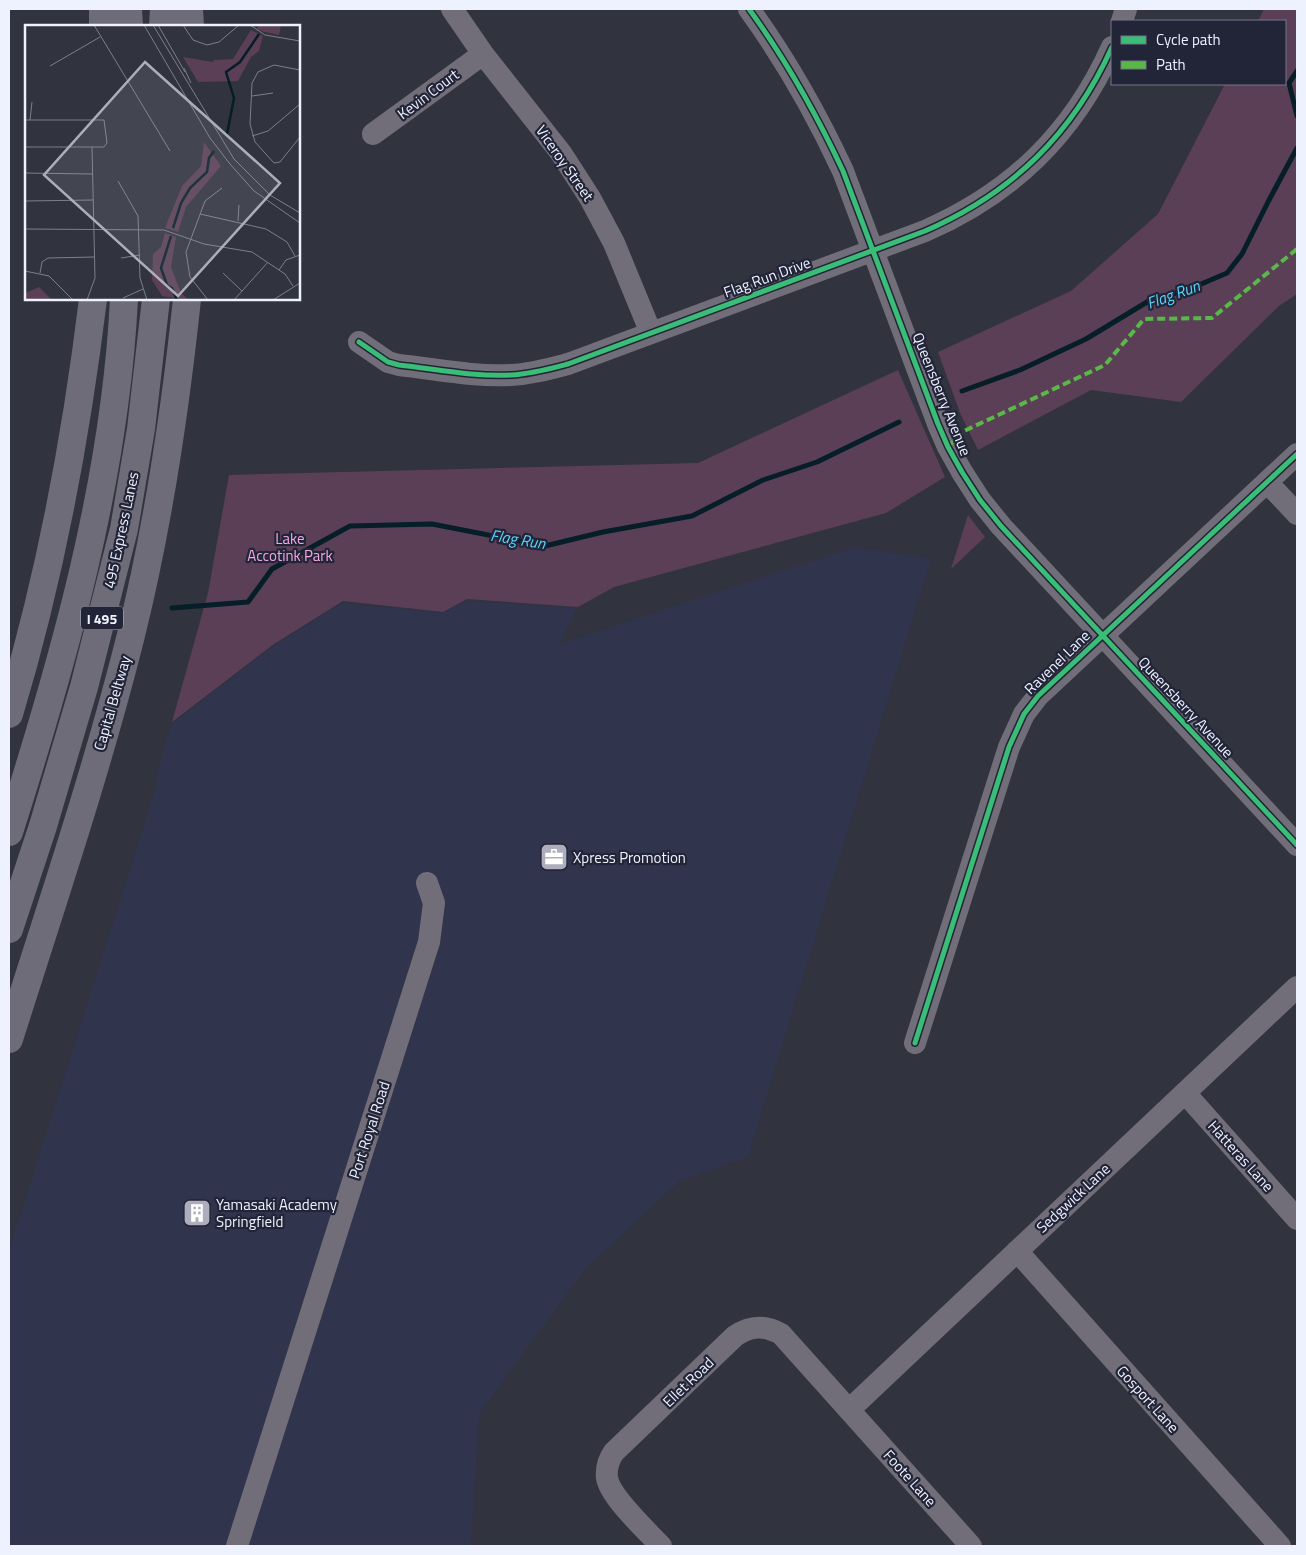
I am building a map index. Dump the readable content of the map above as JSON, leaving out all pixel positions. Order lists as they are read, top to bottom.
{
  "streets": {
    "highway": ["495 Express Lanes", "I 495", "Capital Beltway"],
    "street": [
      "Kevin Court",
      "Viceroy Street",
      "Flag Run Drive",
      "Queensberry Avenue",
      "Ravenel Lane",
      "Port Royal Road",
      "Hatteras Lane",
      "Sedgwick Lane",
      "Ellet Road",
      "Gosport Lane",
      "Foote Lane"
    ]
  },
  "crossings": [
    ["Kevin Court", "Viceroy Street"],
    ["Viceroy Street", "Flag Run Drive"],
    ["Flag Run Drive", "Queensberry Avenue"],
    ["Queensberry Avenue", "Ravenel Lane"],
    ["Hatteras Lane", "Sedgwick Lane"],
    ["Sedgwick Lane", "Ellet Road"],
    ["Sedgwick Lane", "Gosport Lane"],
    ["Sedgwick Lane", "Foote Lane"],
    ["Ellet Road", "Foote Lane"]
  ],
  "water": ["Flag Run"],
  "parks": ["Lake Accotink Park"],
  "places": {
    "office": ["Xpress Promotion"],
    "building": ["Yamasaki Academy Springfield"]
  },
  "legend": ["Cycle path", "Path"]
}
